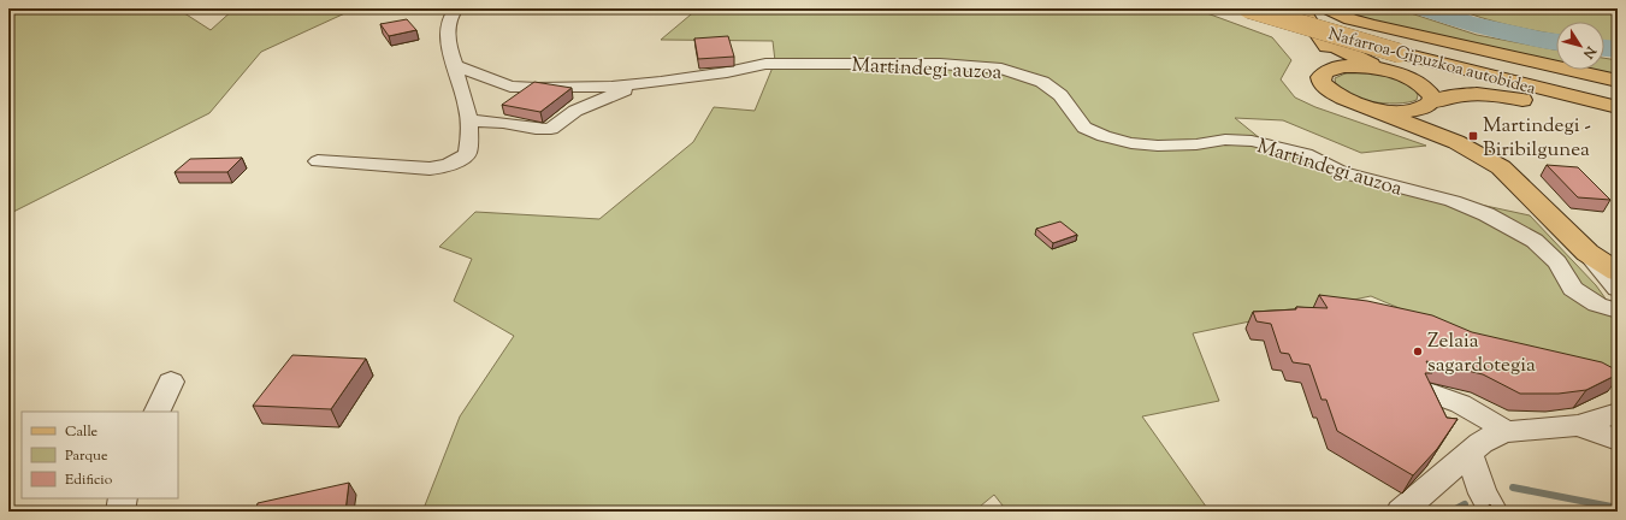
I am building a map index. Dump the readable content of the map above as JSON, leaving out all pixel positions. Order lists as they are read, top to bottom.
{
  "streets": {
    "main road": ["Nafarroa-Gipuzkoa autobidea"],
    "street": ["Martindegi auzoa"]
  },
  "places": {
    "transit": ["Martindegi - Biribilgunea"],
    "other": ["Zelaia sagardotegia"]
  },
  "legend": ["Calle", "Parque", "Edificio"],
  "north": "bottom right"
}
